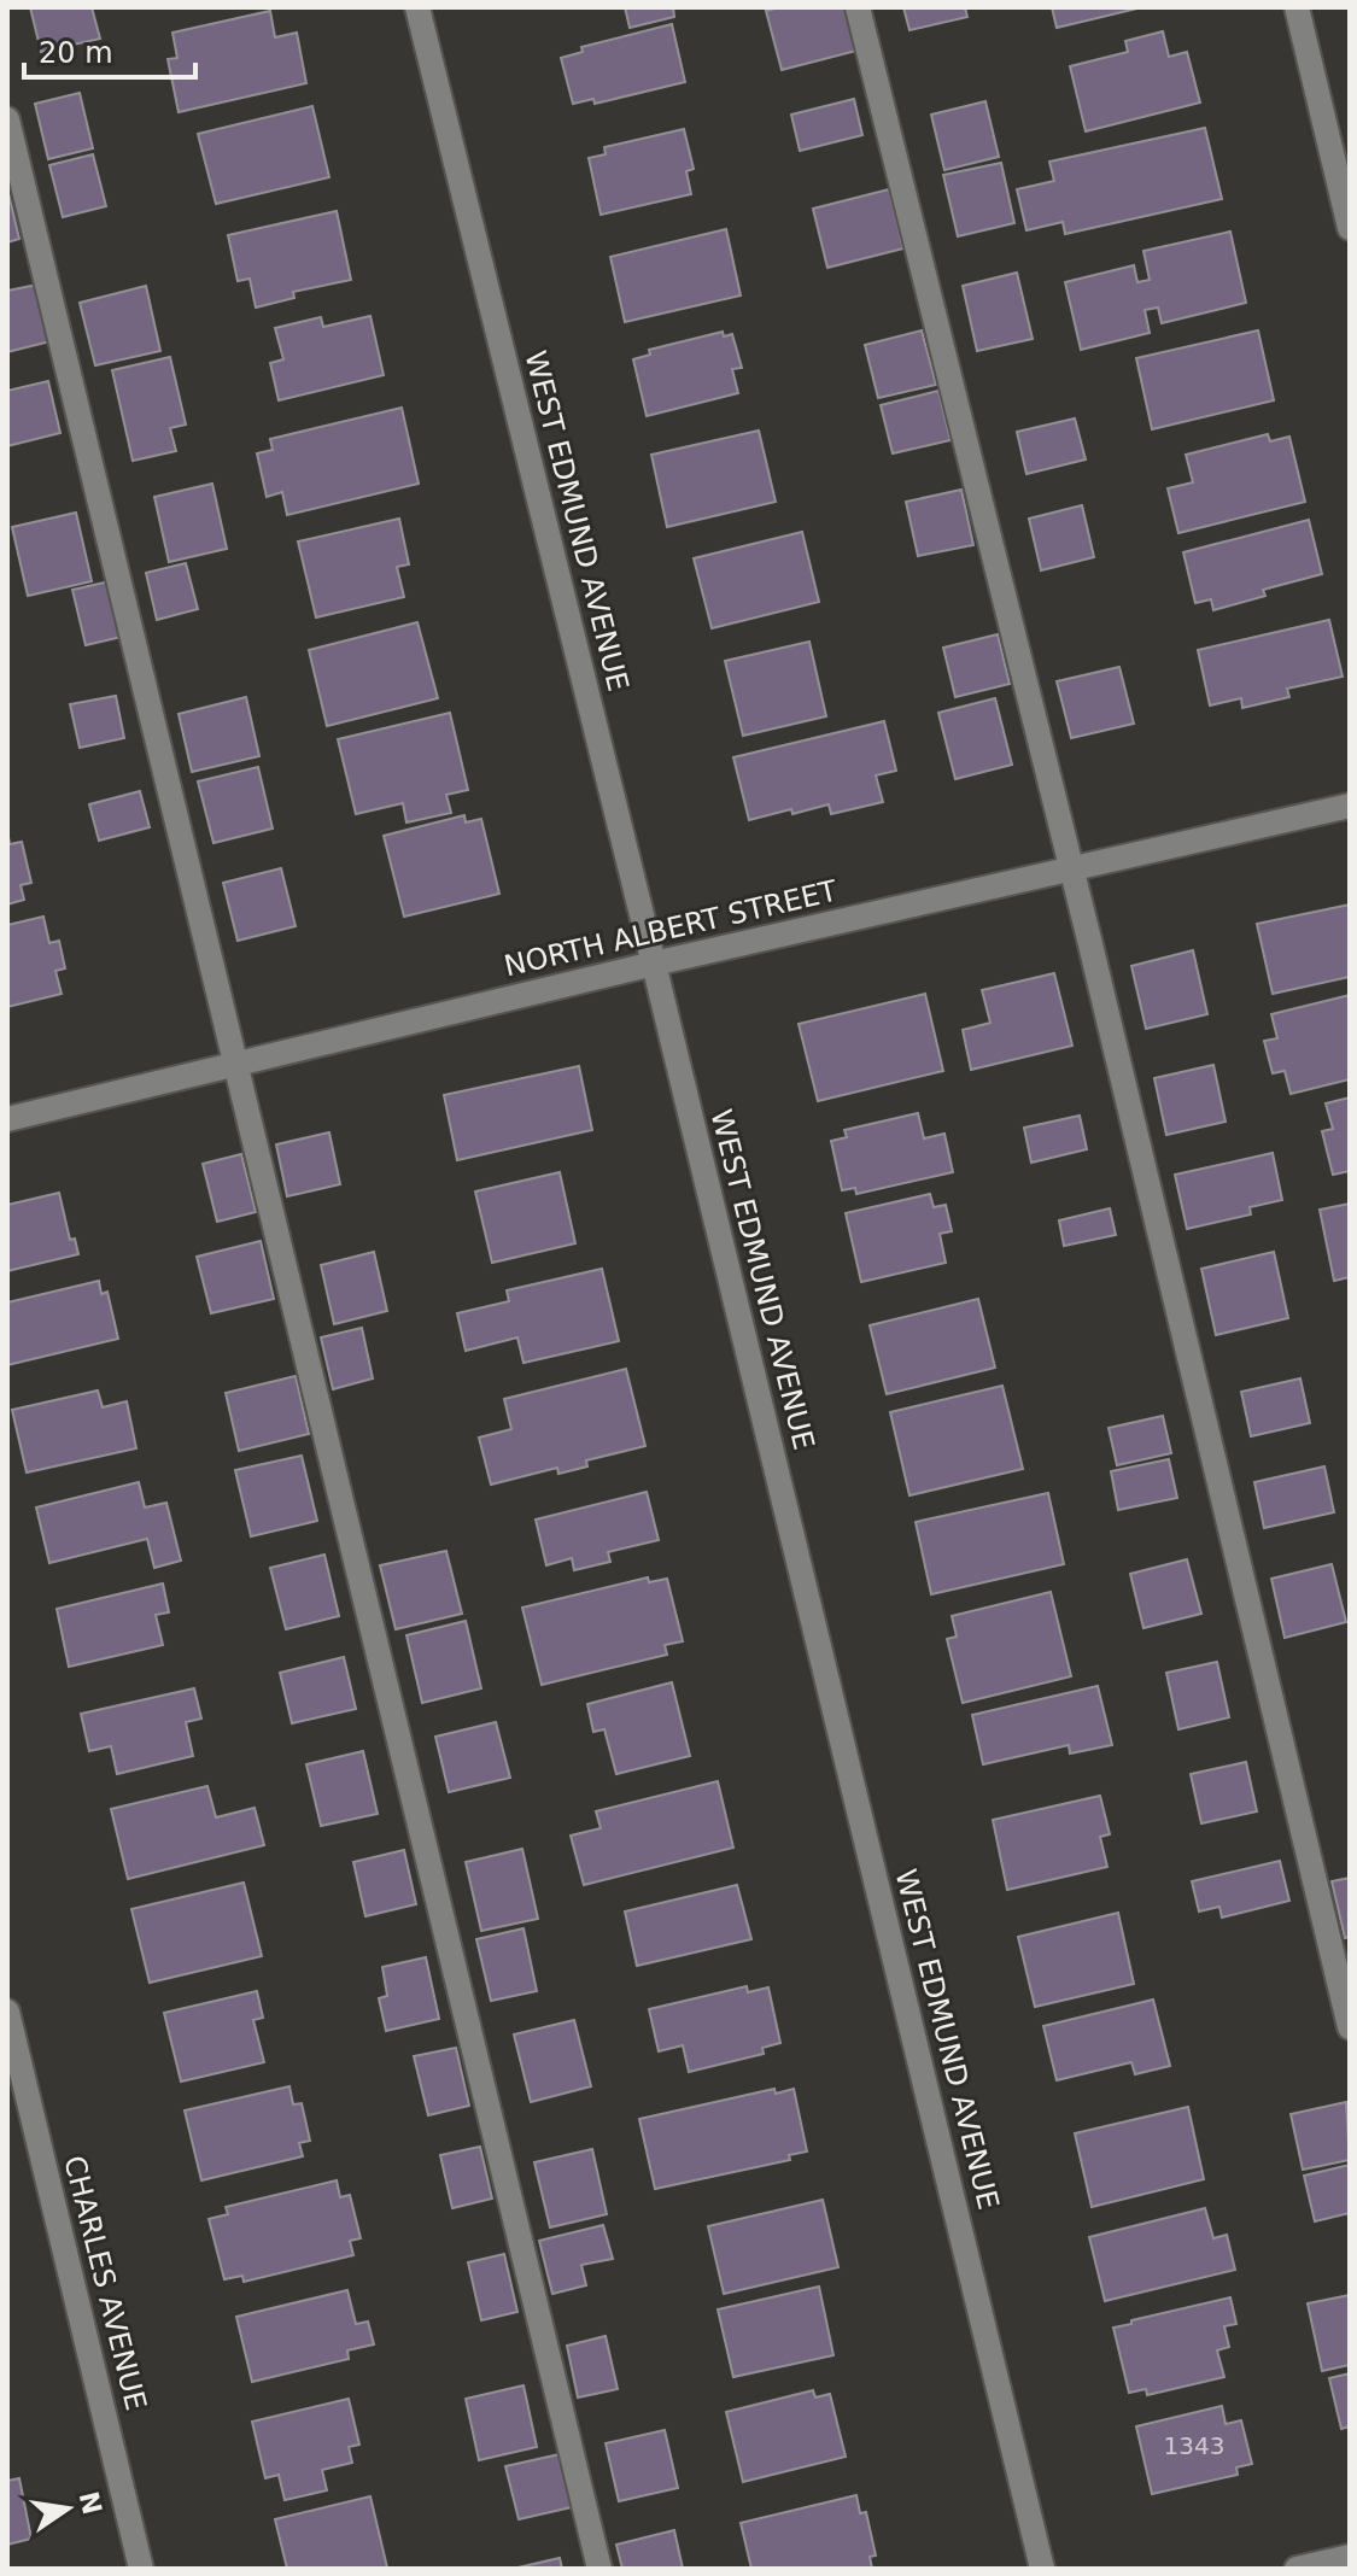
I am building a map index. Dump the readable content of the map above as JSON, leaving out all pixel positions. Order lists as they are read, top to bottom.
{
  "streets": {
    "street": ["WEST EDMUND AVENUE", "NORTH ALBERT STREET", "CHARLES AVENUE"]
  },
  "crossings": [
    ["WEST EDMUND AVENUE", "NORTH ALBERT STREET"]
  ],
  "house_numbers": ["1343"],
  "scale_bar": "20 m",
  "north": "right"
}
